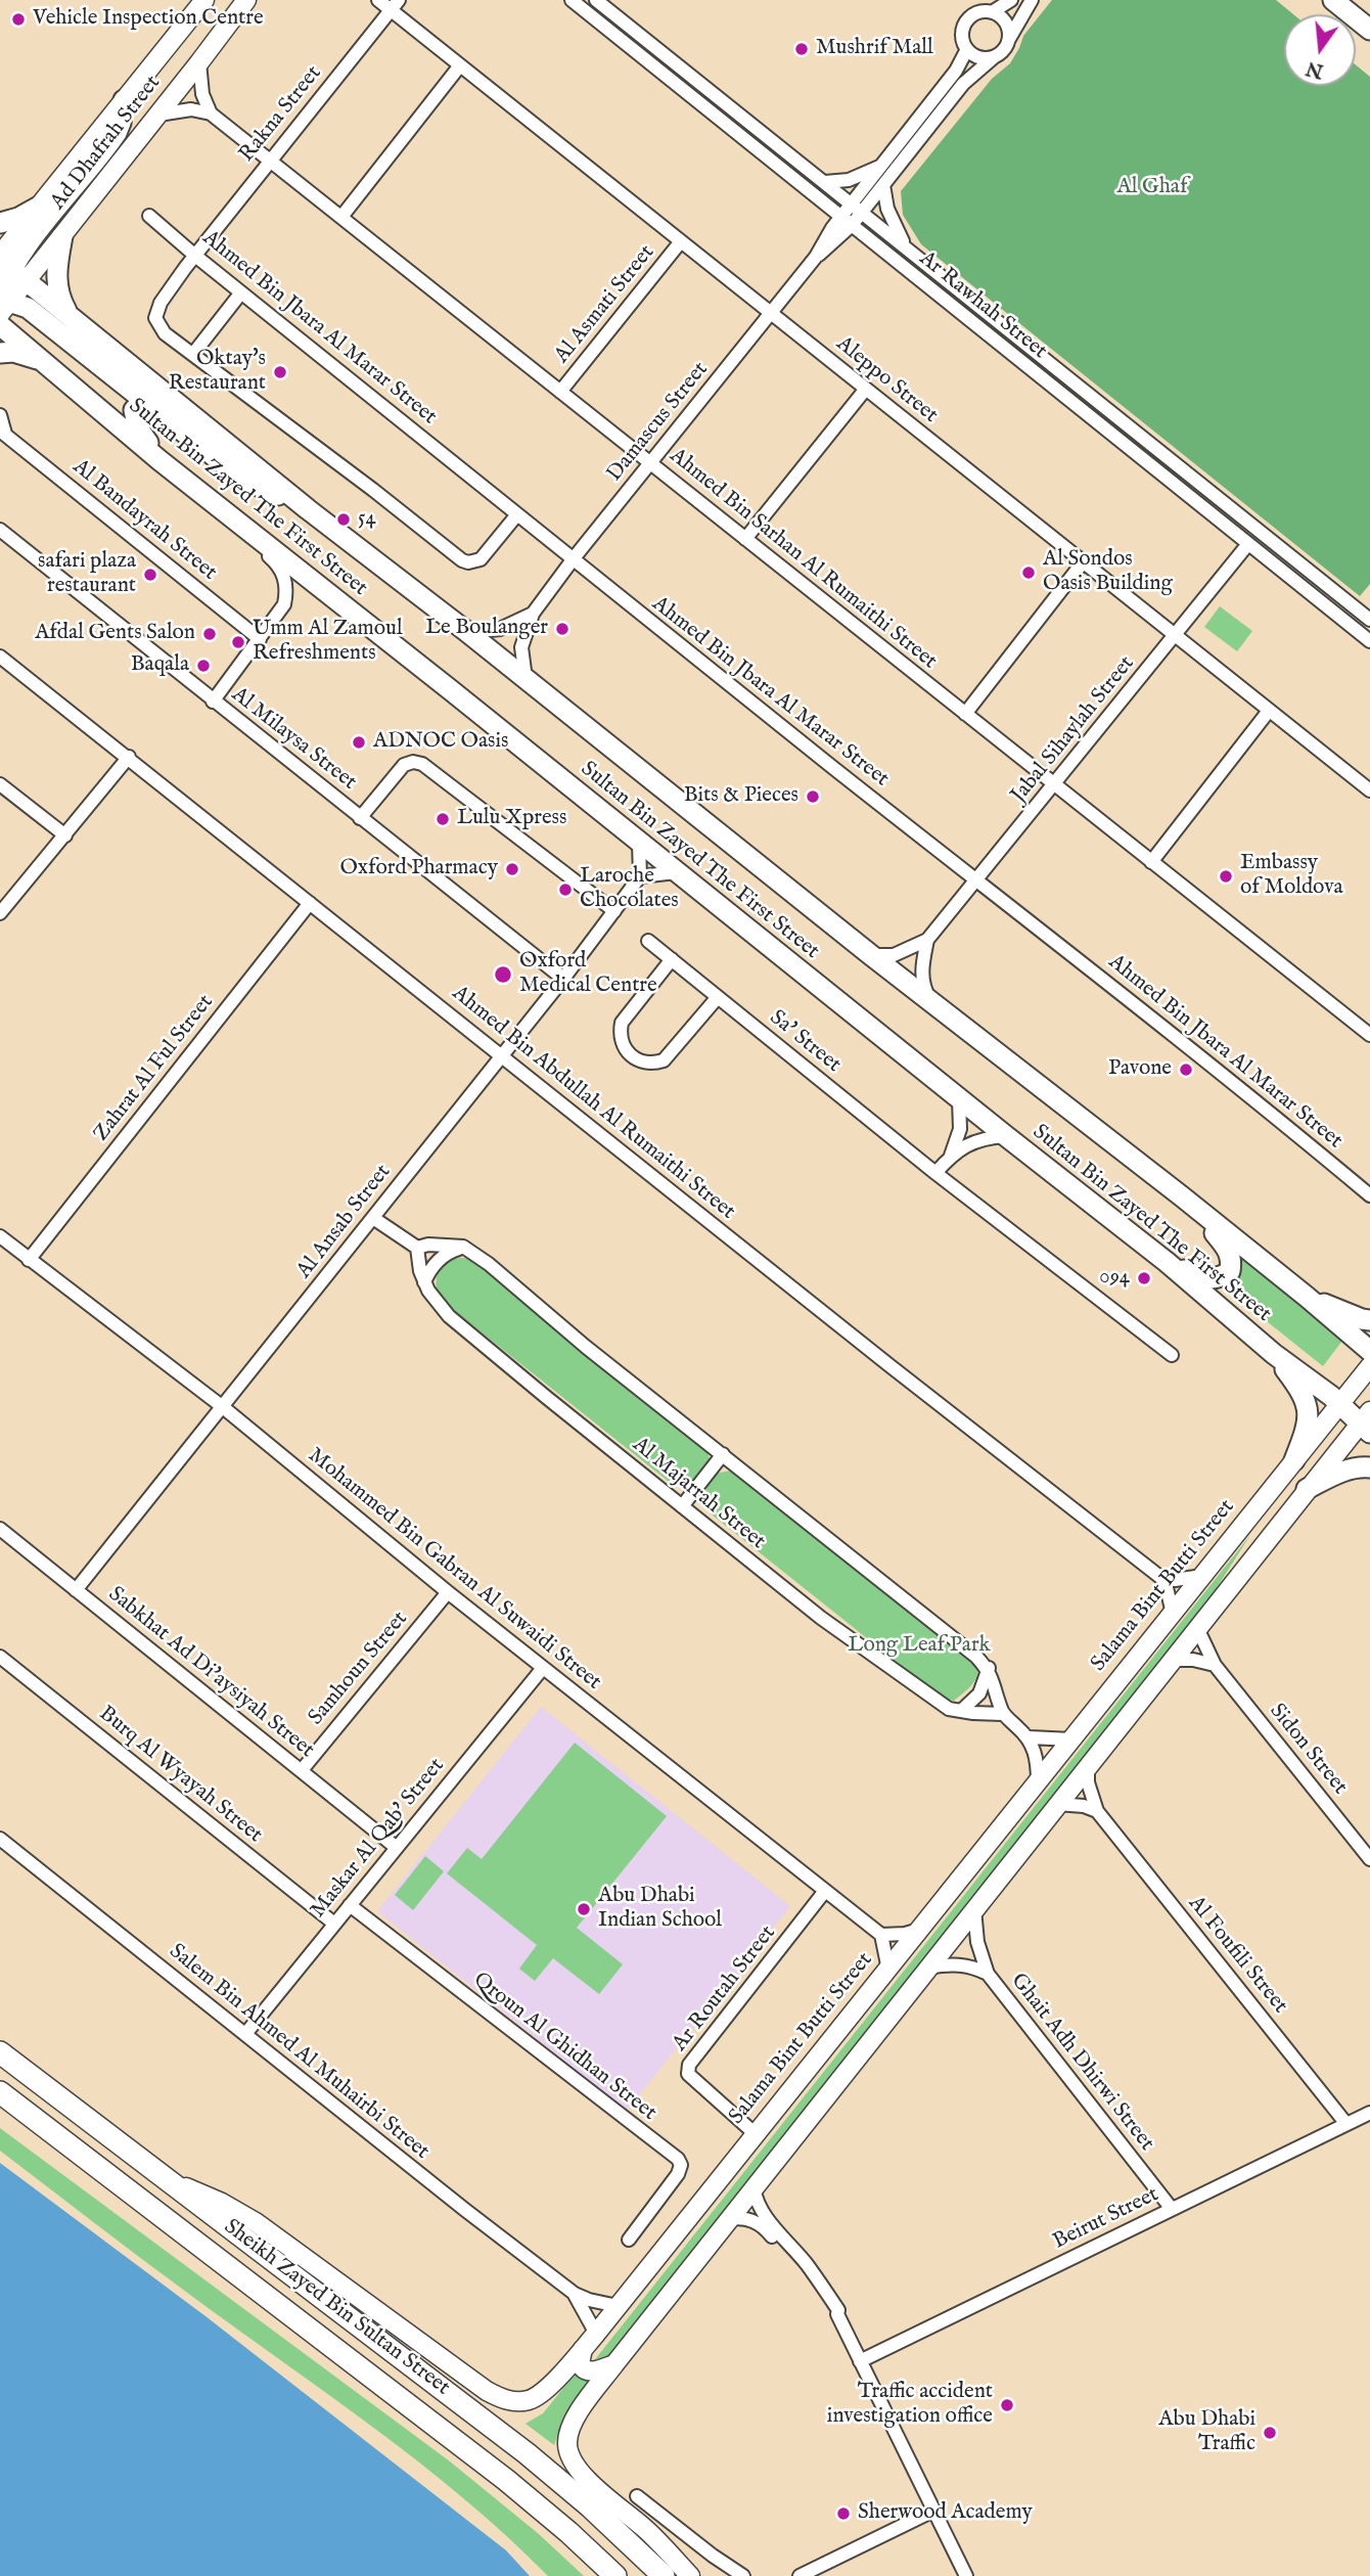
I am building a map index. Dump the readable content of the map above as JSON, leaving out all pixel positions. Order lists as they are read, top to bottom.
{
  "streets": {
    "highway": ["Sheikh Zayed Bin Sultan Street"],
    "main road": ["Ad Dhafrah Street", "Sultan Bin Zayed The First Street", "Salama Bint Butti Street"],
    "street": [
      "Rakna Street",
      "Al Asmati Street",
      "Ar Rawhah Street",
      "Ahmed Bin Jbara Al Marar Street",
      "Aleppo Street",
      "Damascus Street",
      "Al Bandayrah Street",
      "Ahmed Bin Sarhan Al Rumaithi Street",
      "Jabal Sihaylah Street",
      "Al Milaysa Street",
      "Sa' Street",
      "Zahrat Al Ful Street",
      "Ahmed Bin Abdullah Al Rumaithi Street",
      "Al Ansab Street",
      "Al Majarrah Street",
      "Mohammed Bin Gabran Al Suwaidi Street",
      "Samhoun Street",
      "Sabkhat Ad Di'aysiyah Street",
      "Sidon Street",
      "Burq Al Wyayah Street",
      "Maskar Al Qab' Street",
      "Al Foufili Street",
      "Ar Routah Street",
      "Qroun Al Ghidhan Street",
      "Salem Bin Ahmed Al Muhairbi Street",
      "Ghait Adh Dhirwi Street",
      "Beirut Street"
    ]
  },
  "crossings": [
    ["Rakna Street", "Ahmed Bin Jbara Al Marar Street"],
    ["Rakna Street", "Aleppo Street"],
    ["Rakna Street", "Ahmed Bin Sarhan Al Rumaithi Street"],
    ["Ad Dhafrah Street", "Sultan Bin Zayed The First Street"],
    ["Al Asmati Street", "Aleppo Street"],
    ["Al Asmati Street", "Ahmed Bin Sarhan Al Rumaithi Street"],
    ["Ar Rawhah Street", "Damascus Street"],
    ["Ar Rawhah Street", "Jabal Sihaylah Street"],
    ["Ahmed Bin Jbara Al Marar Street", "Damascus Street"],
    ["Ahmed Bin Jbara Al Marar Street", "Jabal Sihaylah Street"],
    ["Aleppo Street", "Damascus Street"],
    ["Aleppo Street", "Jabal Sihaylah Street"],
    ["Damascus Street", "Sultan Bin Zayed The First Street"],
    ["Damascus Street", "Ahmed Bin Sarhan Al Rumaithi Street"],
    ["Sultan Bin Zayed The First Street", "Jabal Sihaylah Street"],
    ["Sultan Bin Zayed The First Street", "Salama Bint Butti Street"],
    ["Ahmed Bin Sarhan Al Rumaithi Street", "Jabal Sihaylah Street"],
    ["Al Milaysa Street", "Al Ansab Street"],
    ["Zahrat Al Ful Street", "Ahmed Bin Abdullah Al Rumaithi Street"],
    ["Zahrat Al Ful Street", "Mohammed Bin Gabran Al Suwaidi Street"],
    ["Ahmed Bin Abdullah Al Rumaithi Street", "Al Ansab Street"],
    ["Al Ansab Street", "Mohammed Bin Gabran Al Suwaidi Street"],
    ["Al Ansab Street", "Sabkhat Ad Di'aysiyah Street"],
    ["Mohammed Bin Gabran Al Suwaidi Street", "Samhoun Street"],
    ["Mohammed Bin Gabran Al Suwaidi Street", "Maskar Al Qab' Street"],
    ["Mohammed Bin Gabran Al Suwaidi Street", "Ar Routah Street"],
    ["Salama Bint Butti Street", "Ar Routah Street"],
    ["Salama Bint Butti Street", "Salem Bin Ahmed Al Muhairbi Street"],
    ["Salama Bint Butti Street", "Sheikh Zayed Bin Sultan Street"],
    ["Samhoun Street", "Sabkhat Ad Di'aysiyah Street"],
    ["Sabkhat Ad Di'aysiyah Street", "Maskar Al Qab' Street"],
    ["Burq Al Wyayah Street", "Maskar Al Qab' Street"],
    ["Maskar Al Qab' Street", "Qroun Al Ghidhan Street"],
    ["Maskar Al Qab' Street", "Salem Bin Ahmed Al Muhairbi Street"],
    ["Al Foufili Street", "Beirut Street"],
    ["Ghait Adh Dhirwi Street", "Beirut Street"]
  ],
  "parks": ["Al Ghaf", "Long Leaf Park"],
  "places": [
    "Vehicle Inspection Centre",
    "Mushrif Mall",
    "Oktay's Restaurant",
    "54",
    "Al Sondos Oasis Building",
    "safari plaza restaurant",
    "Le Boulanger",
    "Afdal Gents Salon",
    "Umm Al Zamoul Refreshments",
    "Baqala",
    "ADNOC Oasis",
    "Bits & Pieces",
    "Lulu Xpress",
    "Oxford Pharmacy",
    "Embassy of Moldova",
    "Laroche Chocolates",
    "Oxford Medical Centre",
    "Pavone",
    "094",
    "Abu Dhabi Indian School",
    "Traffic accident investigation office",
    "Abu Dhabi Traffic",
    "Sherwood Academy"
  ],
  "north": "bottom"
}
